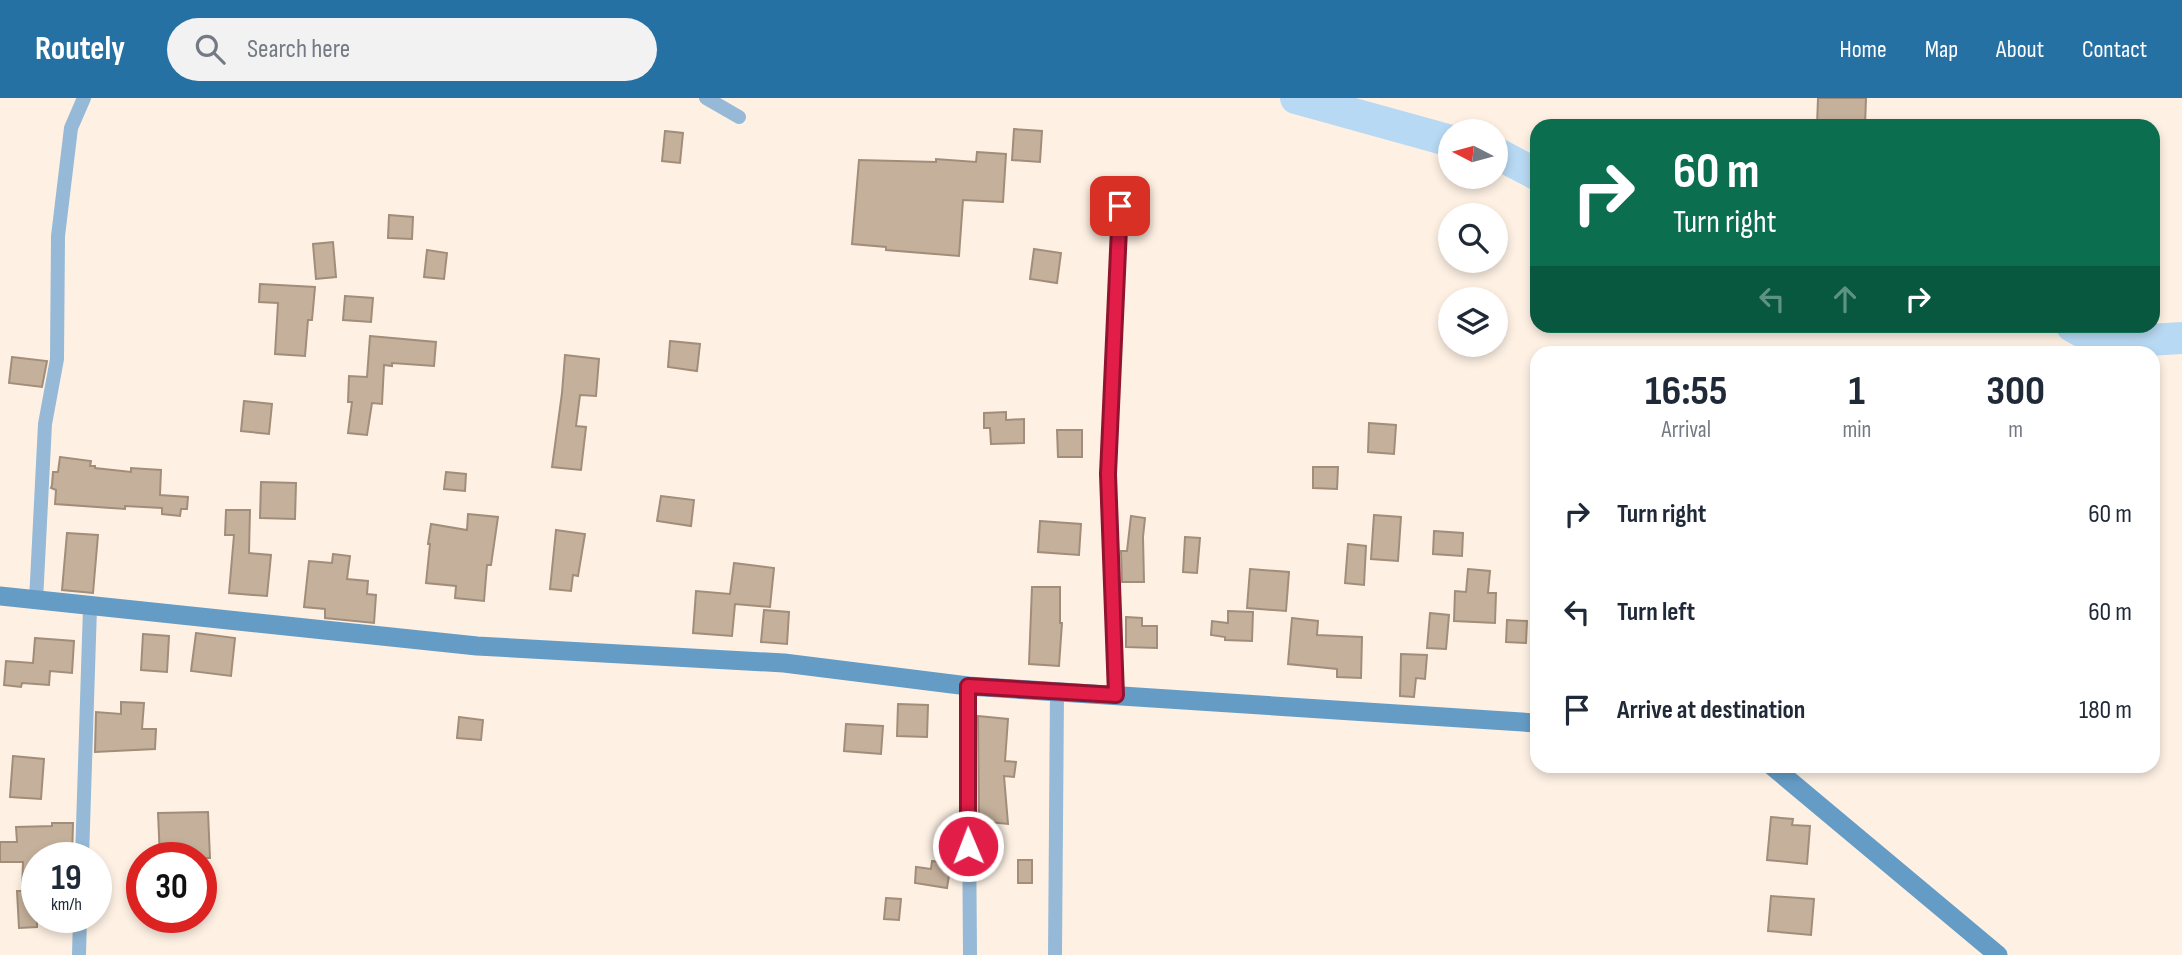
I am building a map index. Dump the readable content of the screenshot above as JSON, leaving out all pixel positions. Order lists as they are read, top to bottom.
{
  "north": "left",
  "page": {
    "header": "Routely",
    "search": "Search here",
    "nav": [
      "Home",
      "Map",
      "About",
      "Contact"
    ],
    "turn": ["60 m", "Turn right"],
    "eta": [
      "16:55",
      "Arrival",
      "1",
      "min",
      "300",
      "m"
    ],
    "list": [
      {
        "name": "Turn right",
        "value": "60 m"
      },
      {
        "name": "Turn left",
        "value": "60 m"
      },
      {
        "name": "Arrive at destination",
        "value": "180 m"
      }
    ],
    "speed": "19 km/h",
    "limit": "30"
  }
}
